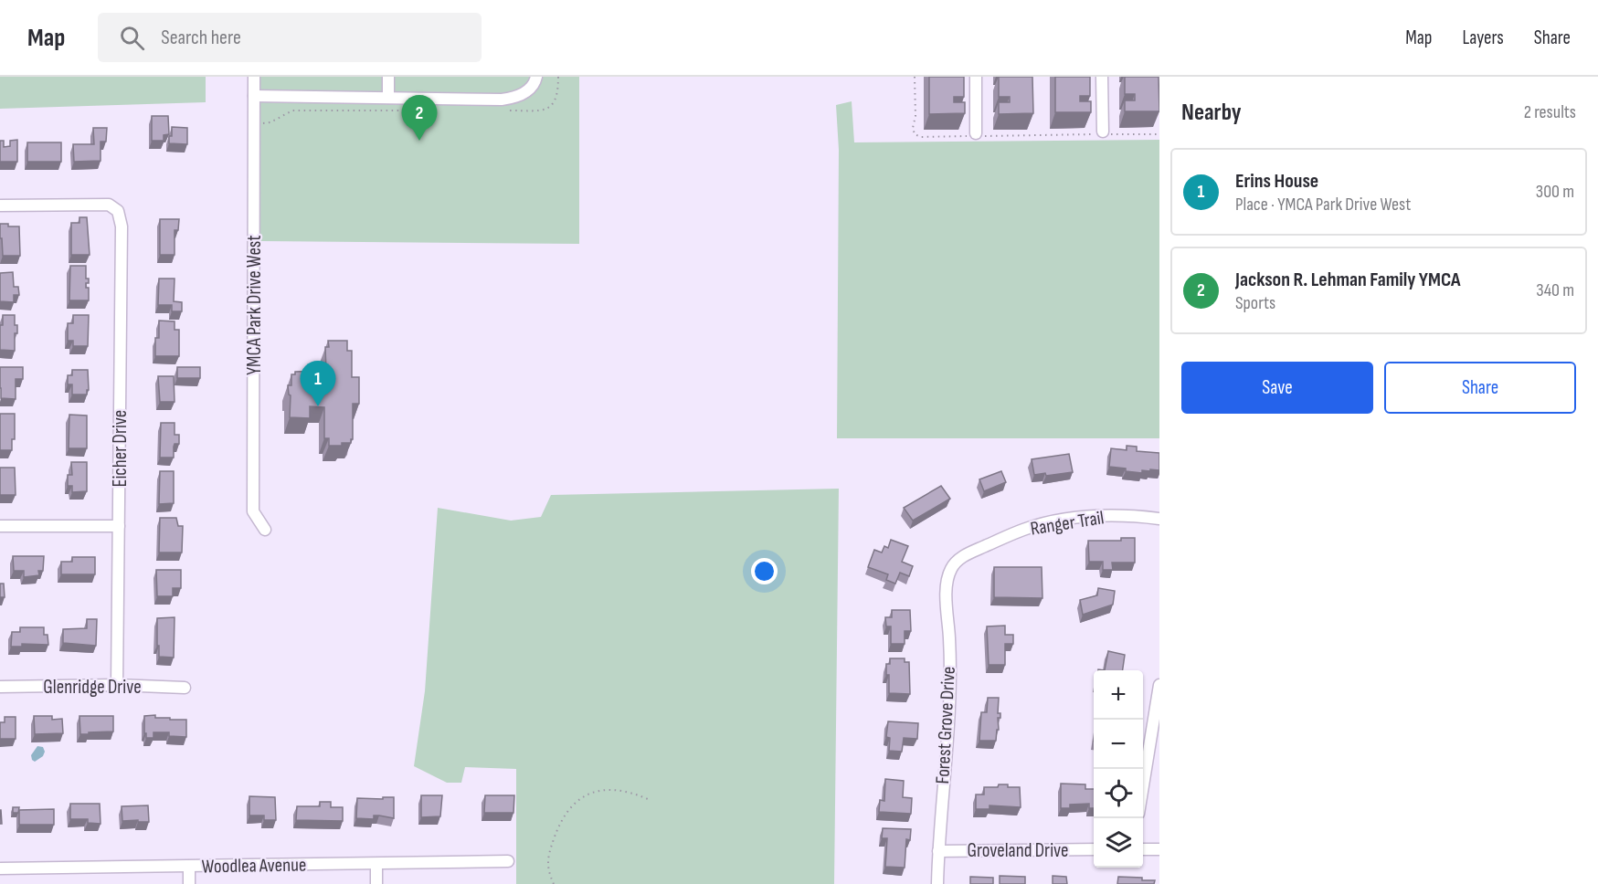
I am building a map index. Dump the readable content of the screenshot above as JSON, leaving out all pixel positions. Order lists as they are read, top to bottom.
{
  "streets": {
    "street": [
      "YMCA Park Drive West",
      "Eicher Drive",
      "Ranger Trail",
      "Glenridge Drive",
      "Forest Grove Drive",
      "Groveland Drive",
      "Woodlea Avenue"
    ]
  },
  "crossings": [
    ["Eicher Drive", "Glenridge Drive"],
    ["Ranger Trail", "Forest Grove Drive"],
    ["Forest Grove Drive", "Groveland Drive"]
  ],
  "page": {
    "header": "Map",
    "search": "Search here",
    "nav": ["Map", "Layers", "Share"],
    "heading": ["Nearby", "2 results"],
    "pins": ["2", "1"],
    "list": [
      {
        "mark": "1",
        "name": "Erins House",
        "note": "Place · YMCA Park Drive West",
        "value": "300 m"
      },
      {
        "mark": "2",
        "name": "Jackson R. Lehman Family YMCA",
        "note": "Sports",
        "value": "340 m"
      }
    ],
    "buttons": ["Save", "Share"],
    "map_buttons": ["+", "−"]
  }
}
